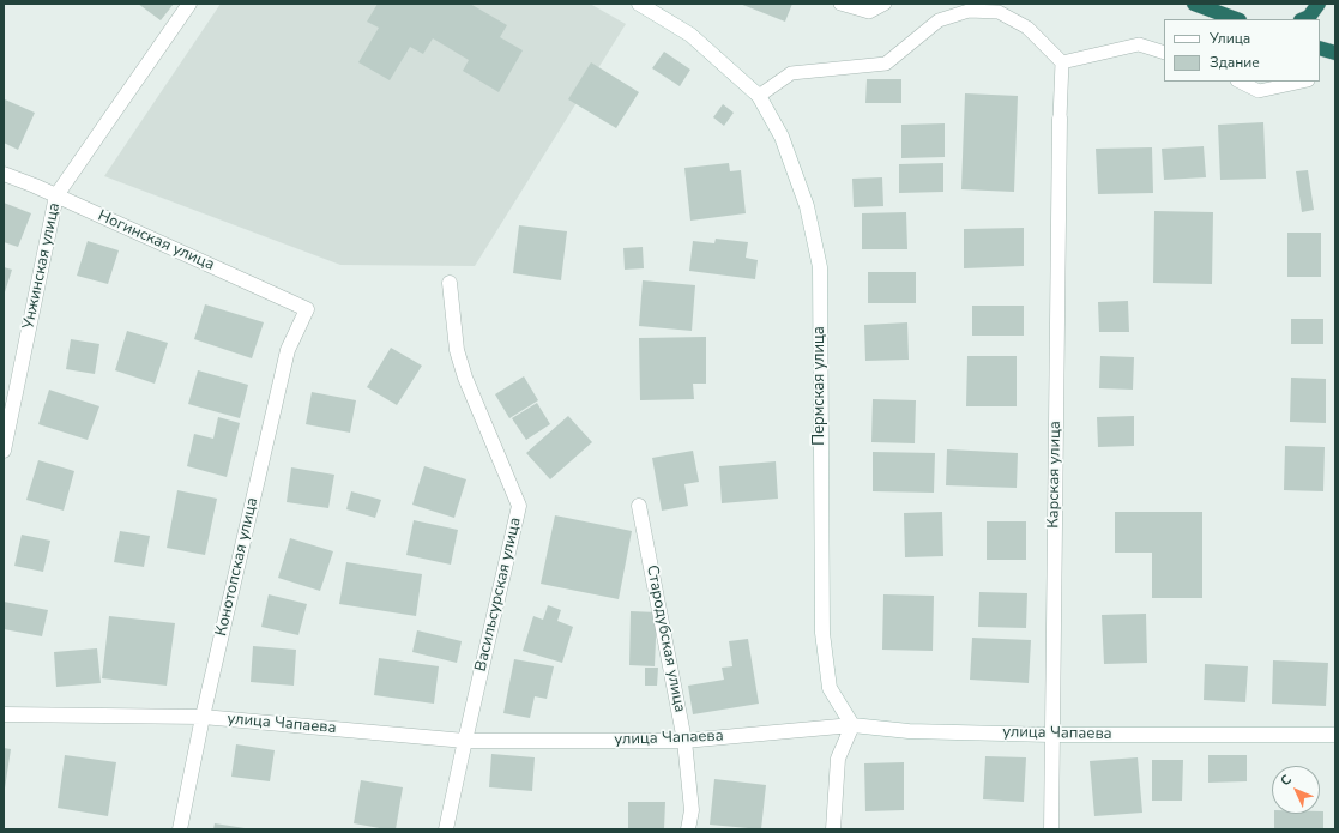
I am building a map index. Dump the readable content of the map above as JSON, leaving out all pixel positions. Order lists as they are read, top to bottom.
{
  "streets": {
    "street": [
      "Ногинская улица",
      "Унжинская улица",
      "Пермская улица",
      "Карская улица",
      "Конотопская улица",
      "Васильсурская улица",
      "Стародубская улица",
      "улица Чапаева"
    ]
  },
  "crossings": [
    ["Ногинская улица", "Унжинская улица"],
    ["Ногинская улица", "Конотопская улица"],
    ["Пермская улица", "улица Чапаева"],
    ["Карская улица", "улица Чапаева"],
    ["Конотопская улица", "улица Чапаева"],
    ["Васильсурская улица", "улица Чапаева"],
    ["Стародубская улица", "улица Чапаева"]
  ],
  "legend": ["Улица", "Здание"],
  "north": "top left"
}
